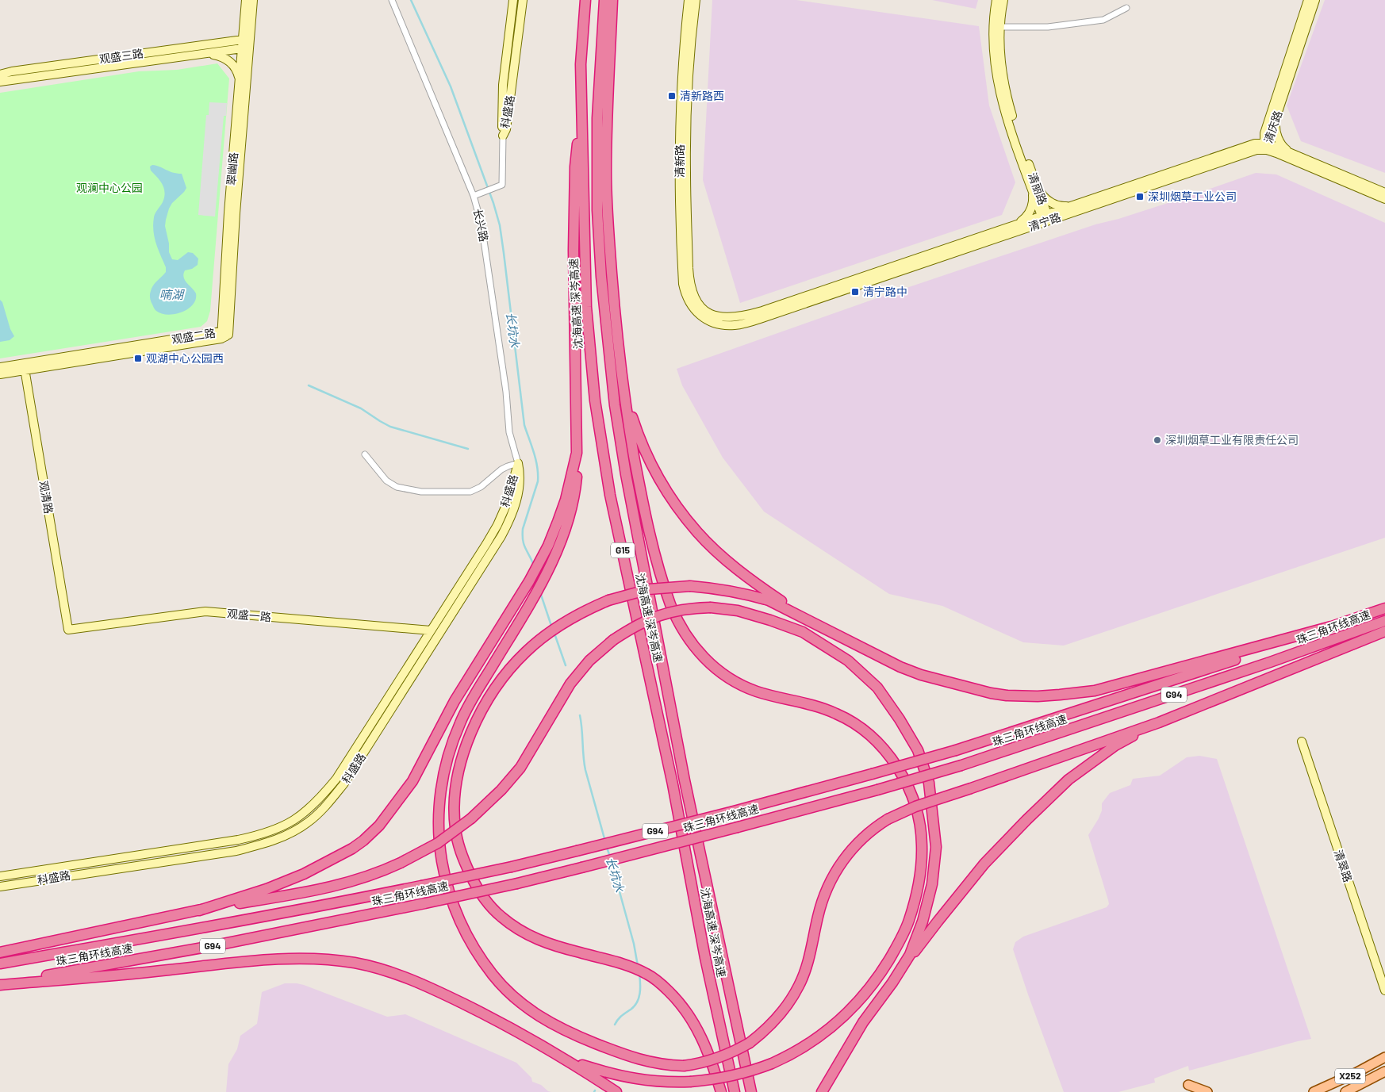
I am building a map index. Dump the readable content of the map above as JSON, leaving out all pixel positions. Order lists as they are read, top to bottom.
{
  "streets": {
    "highway": [
      "沈海高速 深岑高速",
      "G15",
      "珠三角环线高速",
      "G94"
    ],
    "main road": ["X252"],
    "street": [
      "观盛三路",
      "科盛路",
      "清庆路",
      "清新路",
      "翠幽路",
      "清丽路",
      "清宁路",
      "长兴路",
      "观盛二路",
      "观清路",
      "观盛一路",
      "清翠路"
    ]
  },
  "crossings": [
    ["观盛三路", "翠幽路"],
    ["科盛路", "长兴路"],
    ["科盛路", "观盛一路"],
    ["清庆路", "清宁路"],
    ["清新路", "清宁路"],
    ["翠幽路", "观盛二路"],
    ["清丽路", "清宁路"],
    ["观盛二路", "观清路"],
    ["观清路", "观盛一路"]
  ],
  "water": ["喃湖", "长坑水"],
  "parks": ["观澜中心公园"],
  "places": {
    "transit": [
      "清新路西",
      "深圳烟草工业公司",
      "清宁路中",
      "观湖中心公园西"
    ],
    "other": ["深圳烟草工业有限责任公司"]
  }
}
